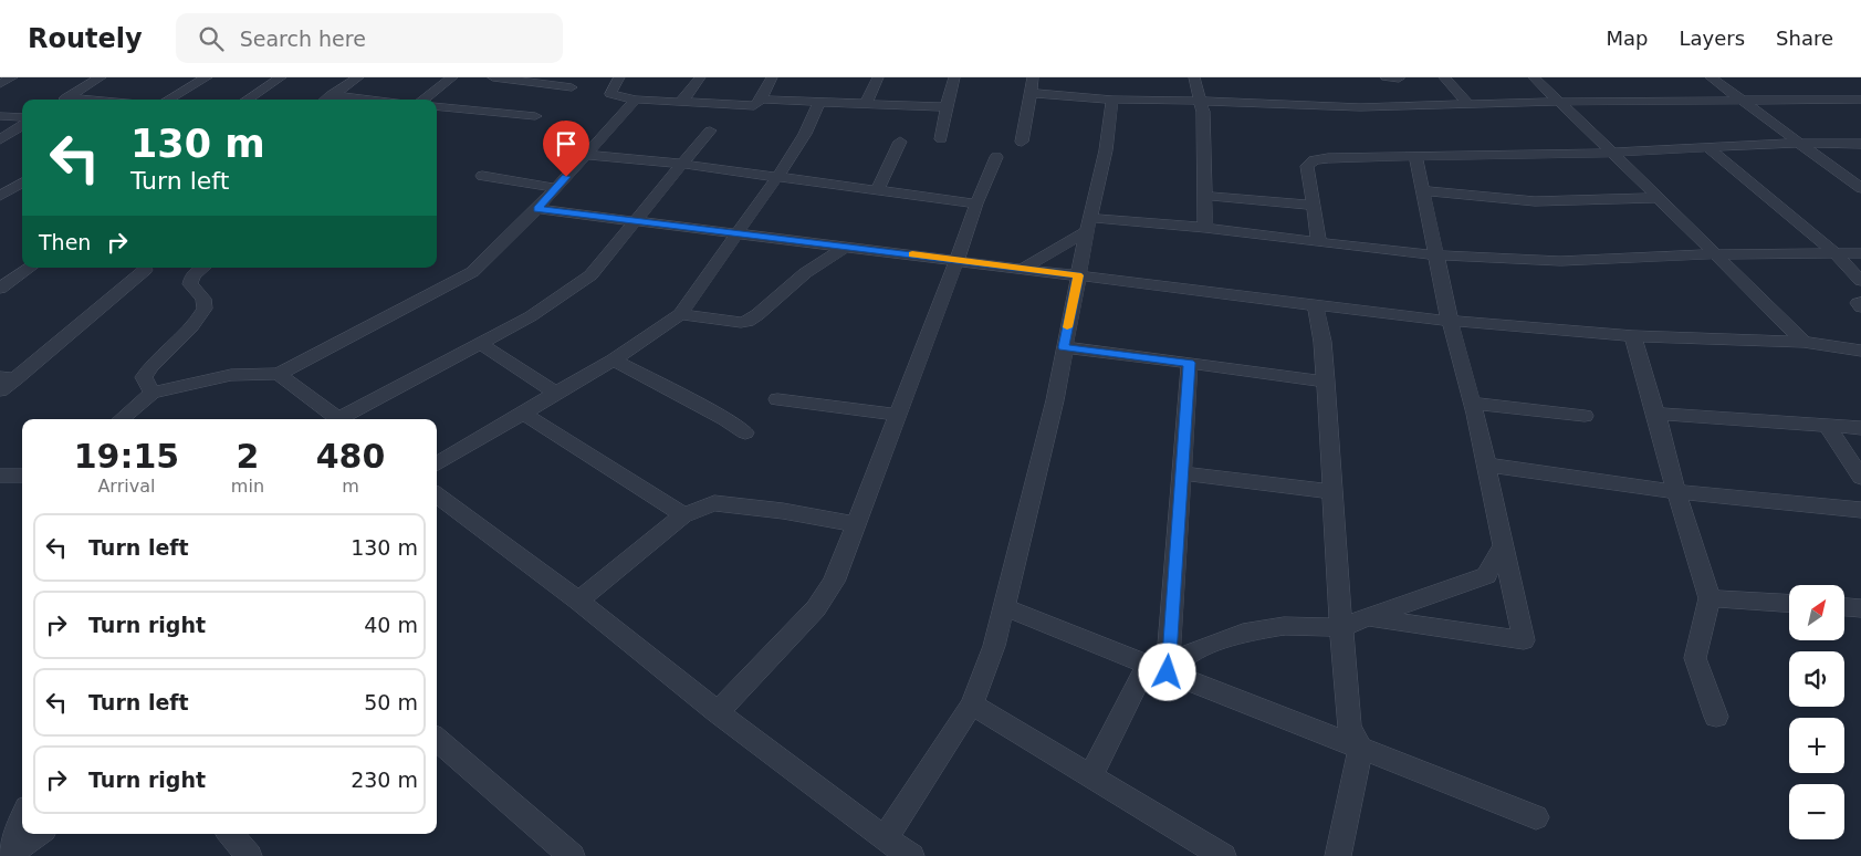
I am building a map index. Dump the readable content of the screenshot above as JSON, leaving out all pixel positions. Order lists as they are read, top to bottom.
{
  "north": "top right",
  "page": {
    "header": "Routely",
    "search": "Search here",
    "nav": ["Map", "Layers", "Share"],
    "turn": ["130 m", "Turn left"],
    "then": "Then",
    "eta": [
      "19:15",
      "Arrival",
      "2",
      "min",
      "480",
      "m"
    ],
    "list": [
      {
        "name": "Turn left",
        "value": "130 m"
      },
      {
        "name": "Turn right",
        "value": "40 m"
      },
      {
        "name": "Turn left",
        "value": "50 m"
      },
      {
        "name": "Turn right",
        "value": "230 m"
      }
    ],
    "map_buttons": ["+", "−"]
  }
}
